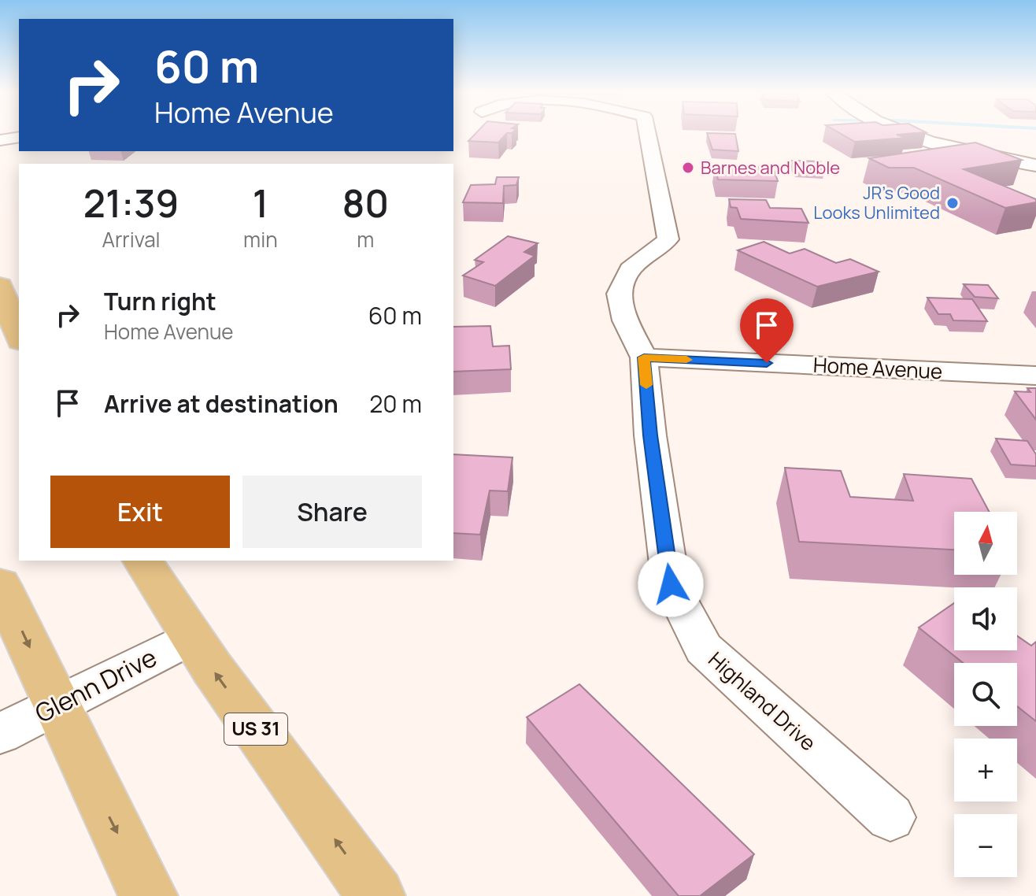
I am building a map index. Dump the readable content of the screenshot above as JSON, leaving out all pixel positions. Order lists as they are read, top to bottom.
{
  "streets": {
    "main road": ["US 31"],
    "street": ["Home Avenue", "Glenn Drive", "Highland Drive"]
  },
  "crossings": [
    ["Home Avenue", "Highland Drive"],
    ["Glenn Drive", "US 31"]
  ],
  "places": ["Barnes and Noble", "JR's Good Looks Unlimited"],
  "north": "top",
  "page": {
    "turn": ["60 m", "Home Avenue"],
    "eta": [
      "21:39",
      "Arrival",
      "1",
      "min",
      "80",
      "m"
    ],
    "list": [
      {
        "name": "Turn right",
        "note": "Home Avenue",
        "value": "60 m"
      },
      {
        "name": "Arrive at destination",
        "value": "20 m"
      }
    ],
    "buttons": ["Exit", "Share"],
    "map_buttons": ["+", "−"]
  }
}
